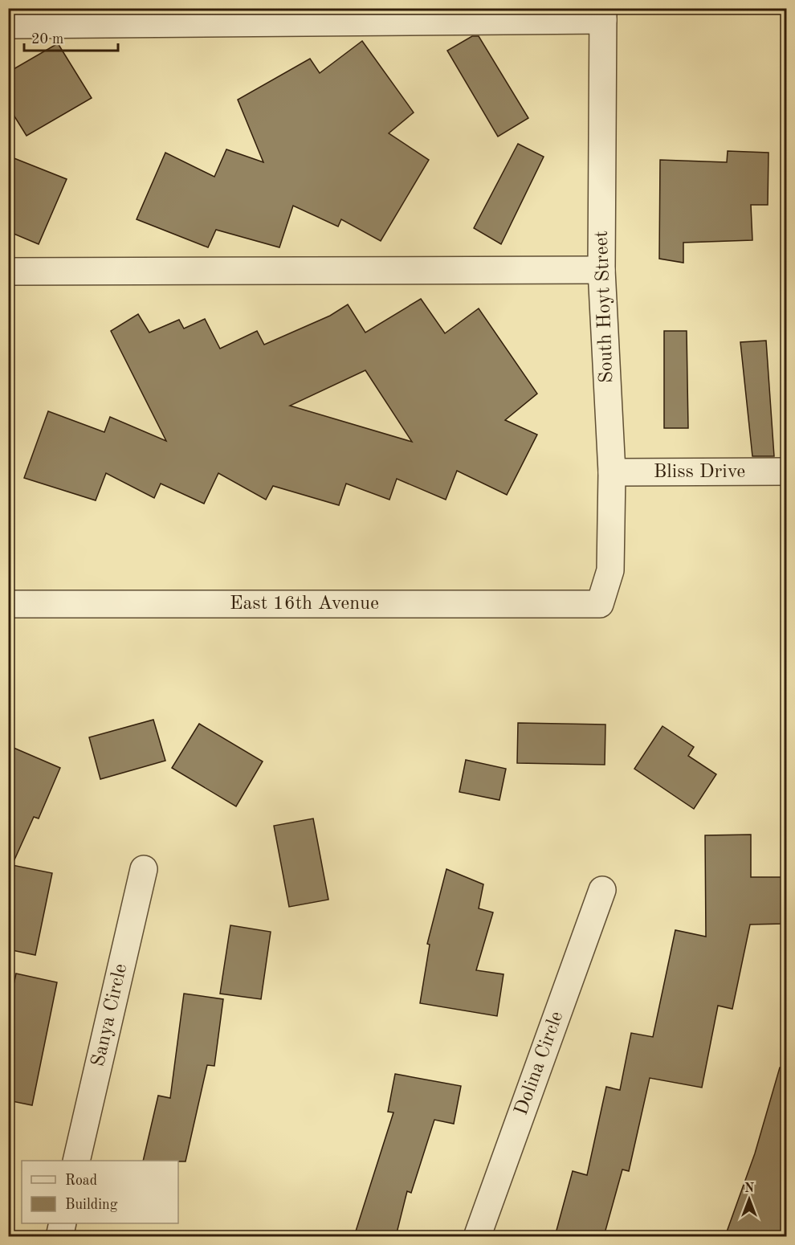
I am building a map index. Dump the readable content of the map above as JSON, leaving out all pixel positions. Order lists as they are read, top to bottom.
{
  "streets": {
    "street": [
      "South Hoyt Street",
      "Bliss Drive",
      "East 16th Avenue",
      "Sanya Circle",
      "Dolina Circle"
    ]
  },
  "crossings": [
    ["South Hoyt Street", "Bliss Drive"],
    ["South Hoyt Street", "East 16th Avenue"]
  ],
  "legend": ["Road", "Building"],
  "scale_bar": "20 m",
  "north": "top"
}
